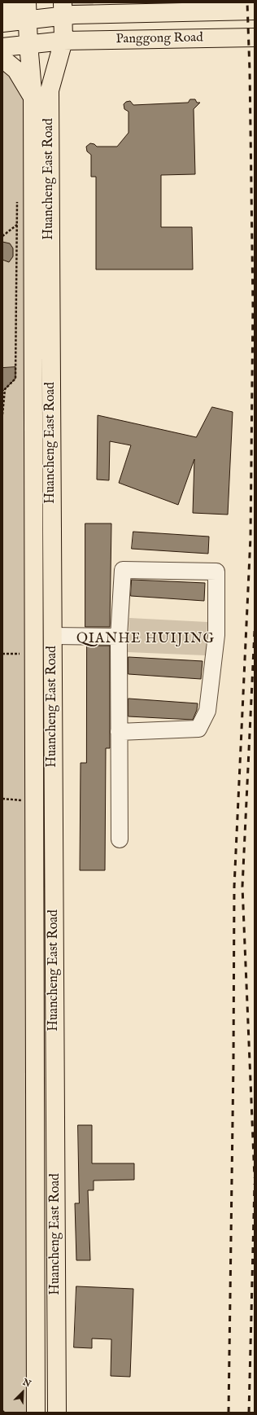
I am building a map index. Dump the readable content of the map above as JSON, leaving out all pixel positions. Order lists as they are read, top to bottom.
{
  "streets": {
    "main road": ["Panggong Road", "Huancheng East Road"]
  },
  "crossings": [
    ["Panggong Road", "Huancheng East Road"]
  ],
  "districts": ["QIANHE HUIJING"],
  "north": "top right"
}
